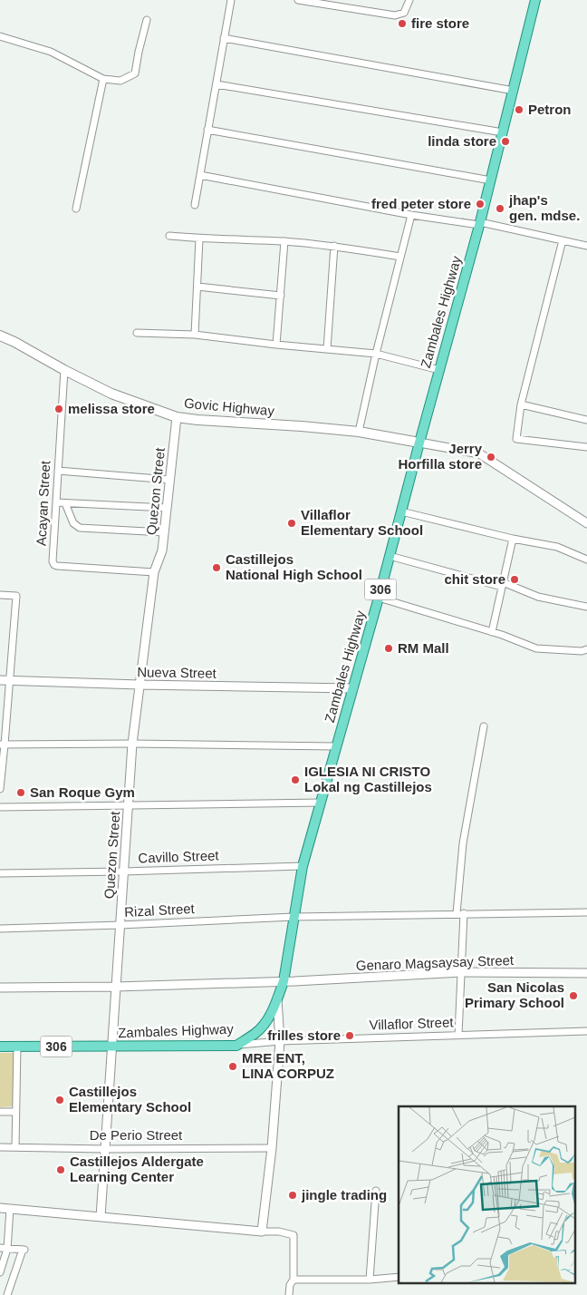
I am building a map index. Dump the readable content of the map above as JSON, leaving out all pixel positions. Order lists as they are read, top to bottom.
{
  "streets": {
    "main road": ["Zambales Highway", "Govic Highway", "306"],
    "street": [
      "Quezon Street",
      "Acayan Street",
      "Nueva Street",
      "Cavillo Street",
      "Rizal Street",
      "Genaro Magsaysay Street",
      "Villaflor Street",
      "De Perio Street"
    ]
  },
  "crossings": [
    ["Zambales Highway", "Govic Highway"],
    ["Zambales Highway", "Quezon Street"],
    ["Zambales Highway", "Nueva Street"],
    ["Zambales Highway", "Cavillo Street"],
    ["Zambales Highway", "Rizal Street"],
    ["Zambales Highway", "Genaro Magsaysay Street"],
    ["Zambales Highway", "Villaflor Street"],
    ["Govic Highway", "Quezon Street"],
    ["Govic Highway", "Acayan Street"],
    ["Quezon Street", "Acayan Street"],
    ["Quezon Street", "Nueva Street"],
    ["Quezon Street", "Cavillo Street"],
    ["Quezon Street", "Rizal Street"],
    ["Quezon Street", "Genaro Magsaysay Street"],
    ["Quezon Street", "De Perio Street"]
  ],
  "places": [
    "fire store",
    "Petron",
    "linda store",
    "fred peter store",
    "jhap's gen. mdse.",
    "melissa store",
    "Jerry Horfilla store",
    "Villaflor Elementary School",
    "Castillejos National High School",
    "chit store",
    "RM Mall",
    "IGLESIA NI CRISTO Lokal ng Castillejos",
    "San Roque Gym",
    "San Nicolas Primary School",
    "frilles store",
    "MRE ENT, LINA CORPUZ",
    "Castillejos Elementary School",
    "Castillejos Aldergate Learning Center",
    "jingle trading"
  ]
}
